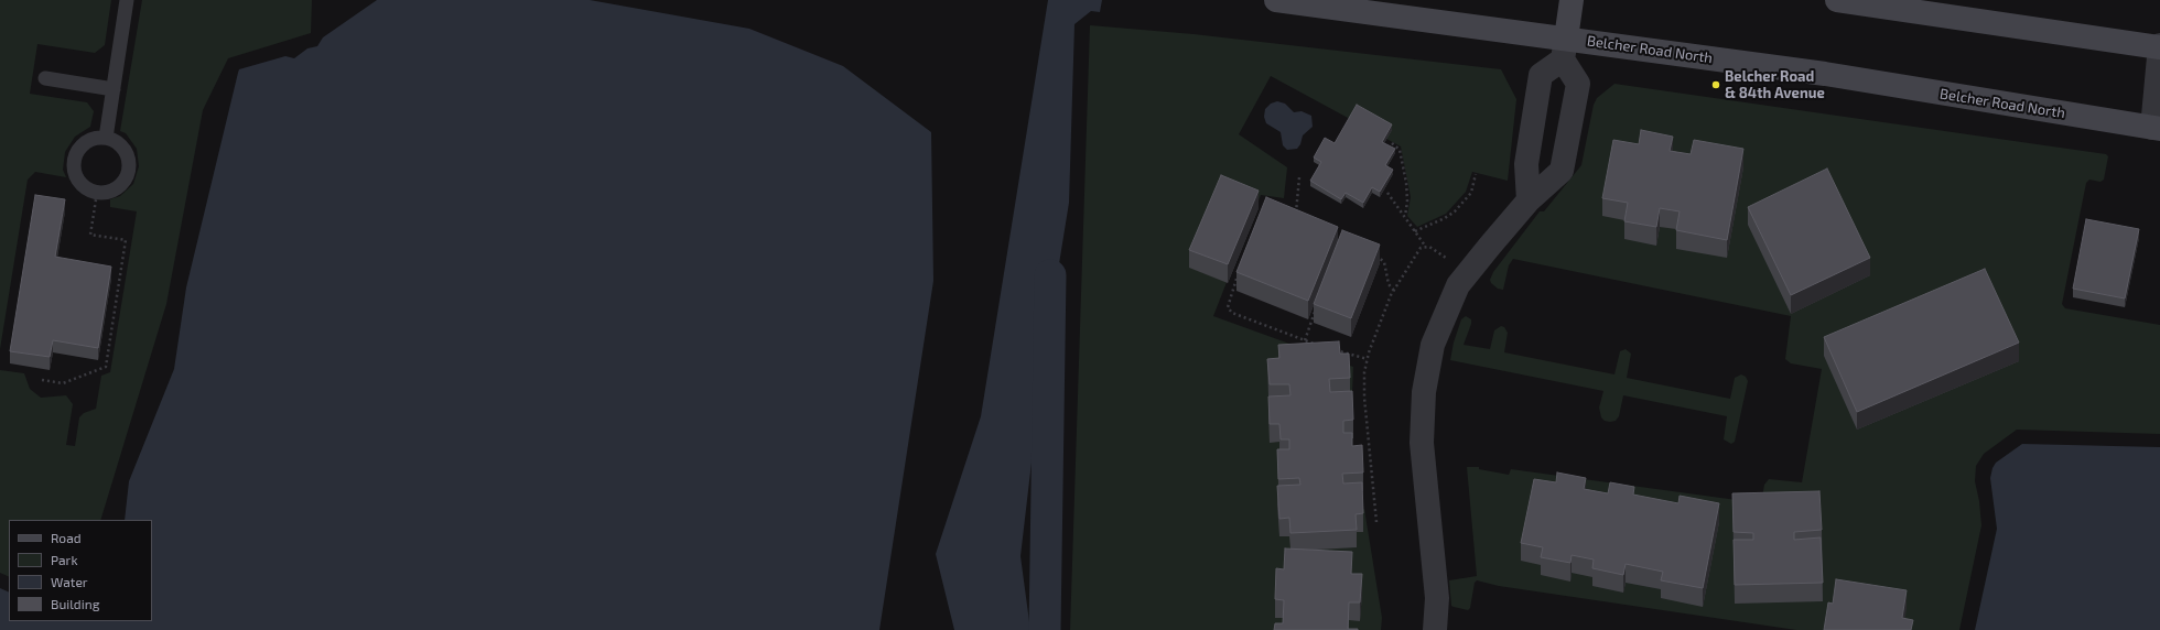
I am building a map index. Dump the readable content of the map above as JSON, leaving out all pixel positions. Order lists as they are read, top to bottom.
{
  "streets": {
    "main road": ["Belcher Road North"]
  },
  "places": ["Belcher Road & 84th Avenue"],
  "legend": [
    "Road",
    "Park",
    "Water",
    "Building"
  ]
}
